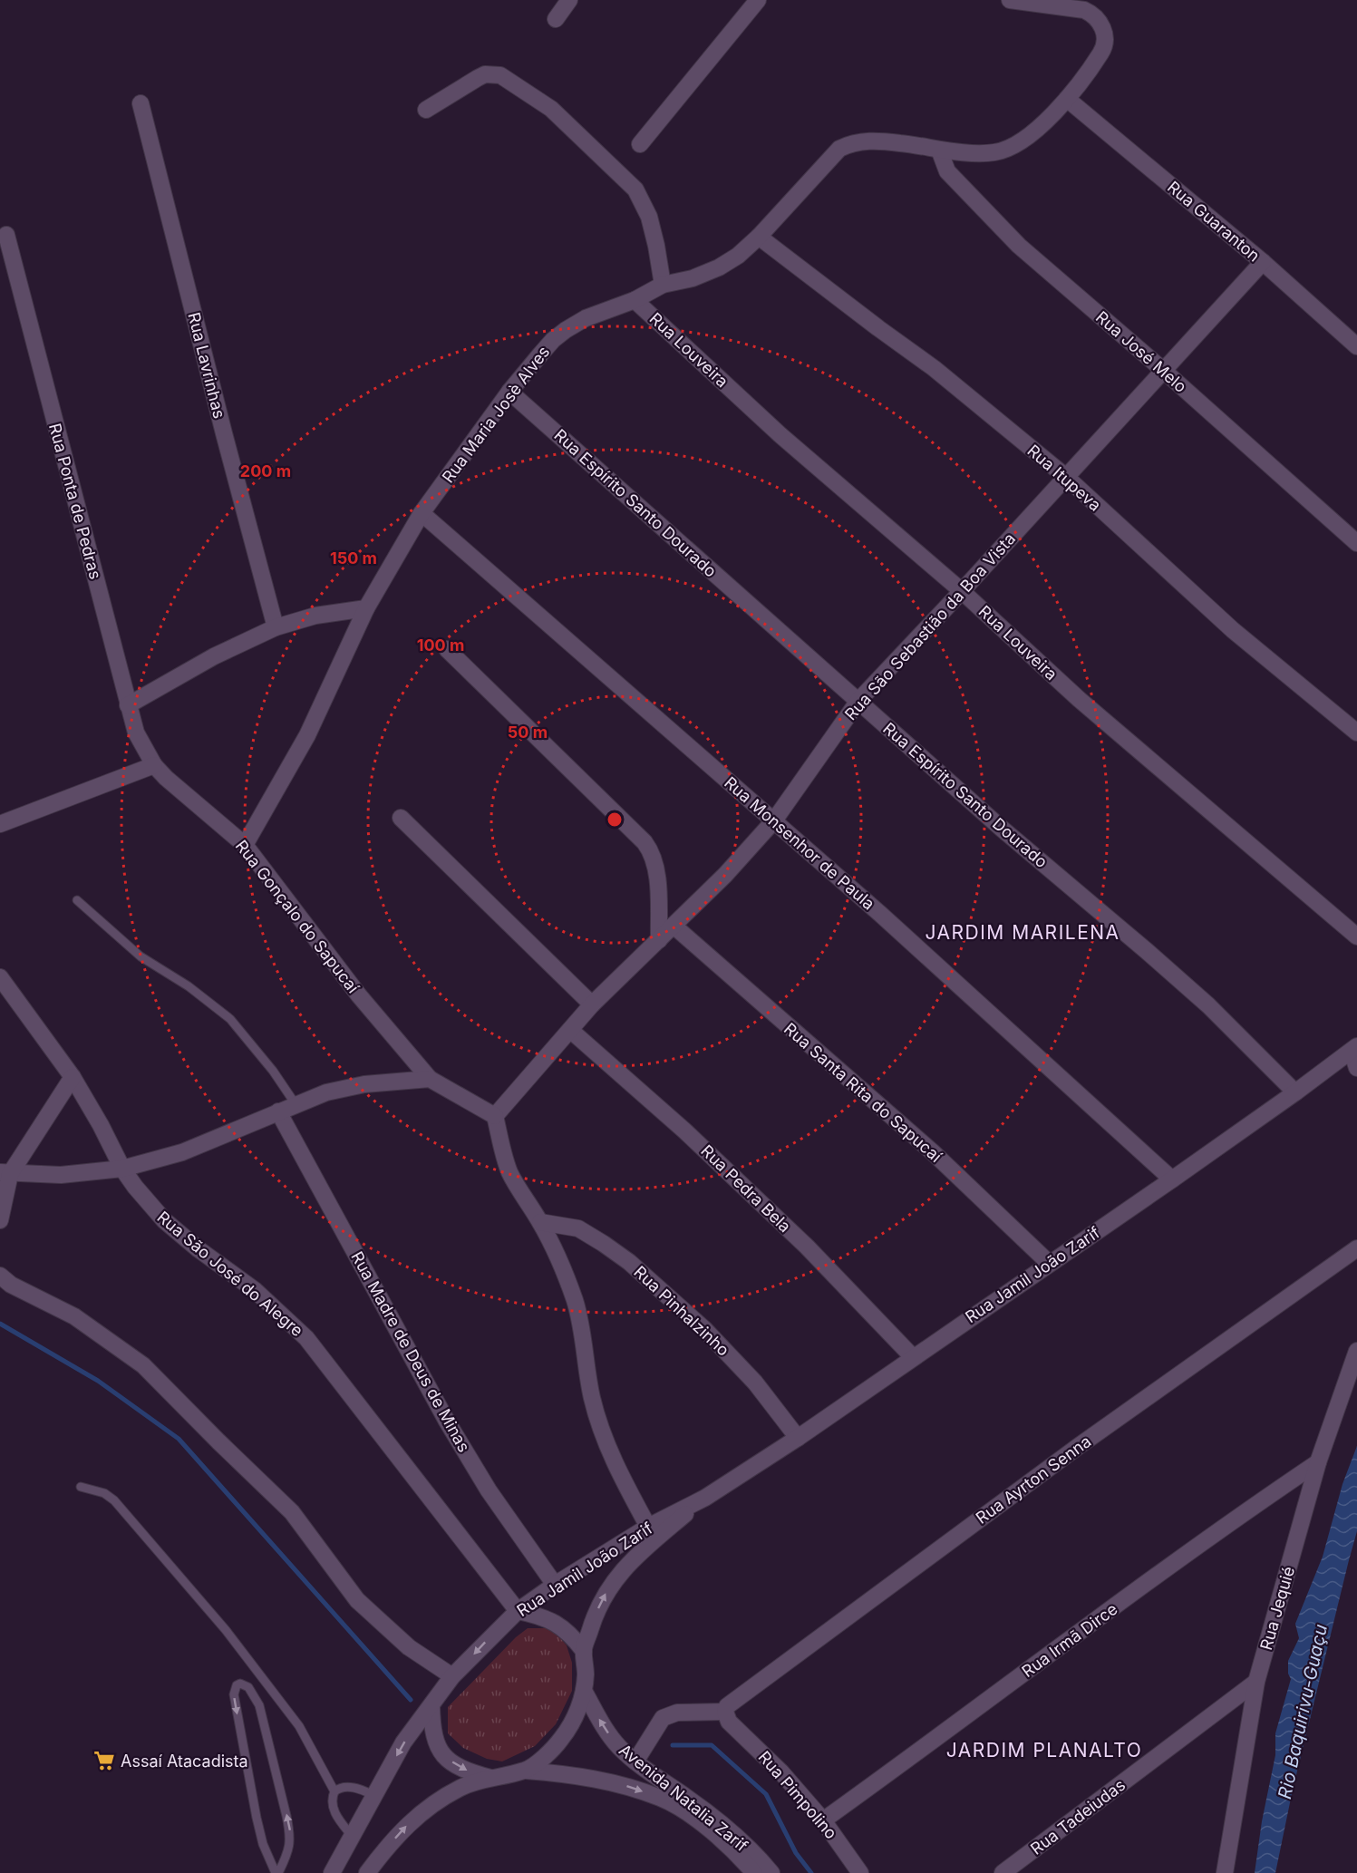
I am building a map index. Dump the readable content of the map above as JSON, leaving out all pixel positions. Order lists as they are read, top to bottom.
{
  "streets": {
    "street": [
      "Rua Guaranton",
      "Rua Louveira",
      "Rua José Melo",
      "Rua Lavrinhas",
      "Rua Maria Josè Alves",
      "Rua Itupeva",
      "Rua Ponta de Pedras",
      "Rua Espírito Santo Dourado",
      "Rua São Sebastião da Boa Vista",
      "Rua Monsenhor de Paula",
      "Rua Gonçalo do Sapucaí",
      "Rua Santa Rita do Sapucaí",
      "Rua Pedra Bela",
      "Rua São José do Alegre",
      "Rua Jamil João Zarif",
      "Rua Pinhalzinho",
      "Rua Madre de Deus de Minas",
      "Rua Ayrton Senna",
      "Rua Jequié",
      "Rua Irmã Dirce",
      "Rua Pimpolino",
      "Avenida Natalia Zarif",
      "Rua Tadeiudas"
    ]
  },
  "crossings": [
    ["Rua Guaranton", "Rua Maria Josè Alves"],
    ["Rua Guaranton", "Rua São Sebastião da Boa Vista"],
    ["Rua Louveira", "Rua Maria Josè Alves"],
    ["Rua Louveira", "Rua São Sebastião da Boa Vista"],
    ["Rua José Melo", "Rua Maria Josè Alves"],
    ["Rua José Melo", "Rua São Sebastião da Boa Vista"],
    ["Rua Maria Josè Alves", "Rua Itupeva"],
    ["Rua Maria Josè Alves", "Rua Espírito Santo Dourado"],
    ["Rua Maria Josè Alves", "Rua Monsenhor de Paula"],
    ["Rua Maria Josè Alves", "Rua Gonçalo do Sapucaí"],
    ["Rua Itupeva", "Rua São Sebastião da Boa Vista"],
    ["Rua Ponta de Pedras", "Rua Gonçalo do Sapucaí"],
    ["Rua Espírito Santo Dourado", "Rua São Sebastião da Boa Vista"],
    ["Rua Espírito Santo Dourado", "Rua Jamil João Zarif"],
    ["Rua São Sebastião da Boa Vista", "Rua Monsenhor de Paula"],
    ["Rua São Sebastião da Boa Vista", "Rua Santa Rita do Sapucaí"],
    ["Rua São Sebastião da Boa Vista", "Rua Pedra Bela"],
    ["Rua Monsenhor de Paula", "Rua Jamil João Zarif"],
    ["Rua Santa Rita do Sapucaí", "Rua Jamil João Zarif"],
    ["Rua Pedra Bela", "Rua Jamil João Zarif"],
    ["Rua São José do Alegre", "Rua Jamil João Zarif"],
    ["Rua São José do Alegre", "Avenida Natalia Zarif"],
    ["Rua Jamil João Zarif", "Rua Pinhalzinho"],
    ["Rua Jamil João Zarif", "Rua Madre de Deus de Minas"],
    ["Rua Jamil João Zarif", "Avenida Natalia Zarif"],
    ["Rua Ayrton Senna", "Rua Pimpolino"],
    ["Rua Jequié", "Rua Irmã Dirce"],
    ["Rua Jequié", "Rua Tadeiudas"],
    ["Rua Irmã Dirce", "Rua Pimpolino"]
  ],
  "districts": ["JARDIM MARILENA", "JARDIM PLANALTO"],
  "water": ["Rio Baquirivu-Guaçu"],
  "places": {
    "supermarket": ["Assaí Atacadista"]
  },
  "rings": [
    "200 m",
    "150 m",
    "100 m",
    "50 m"
  ]
}
